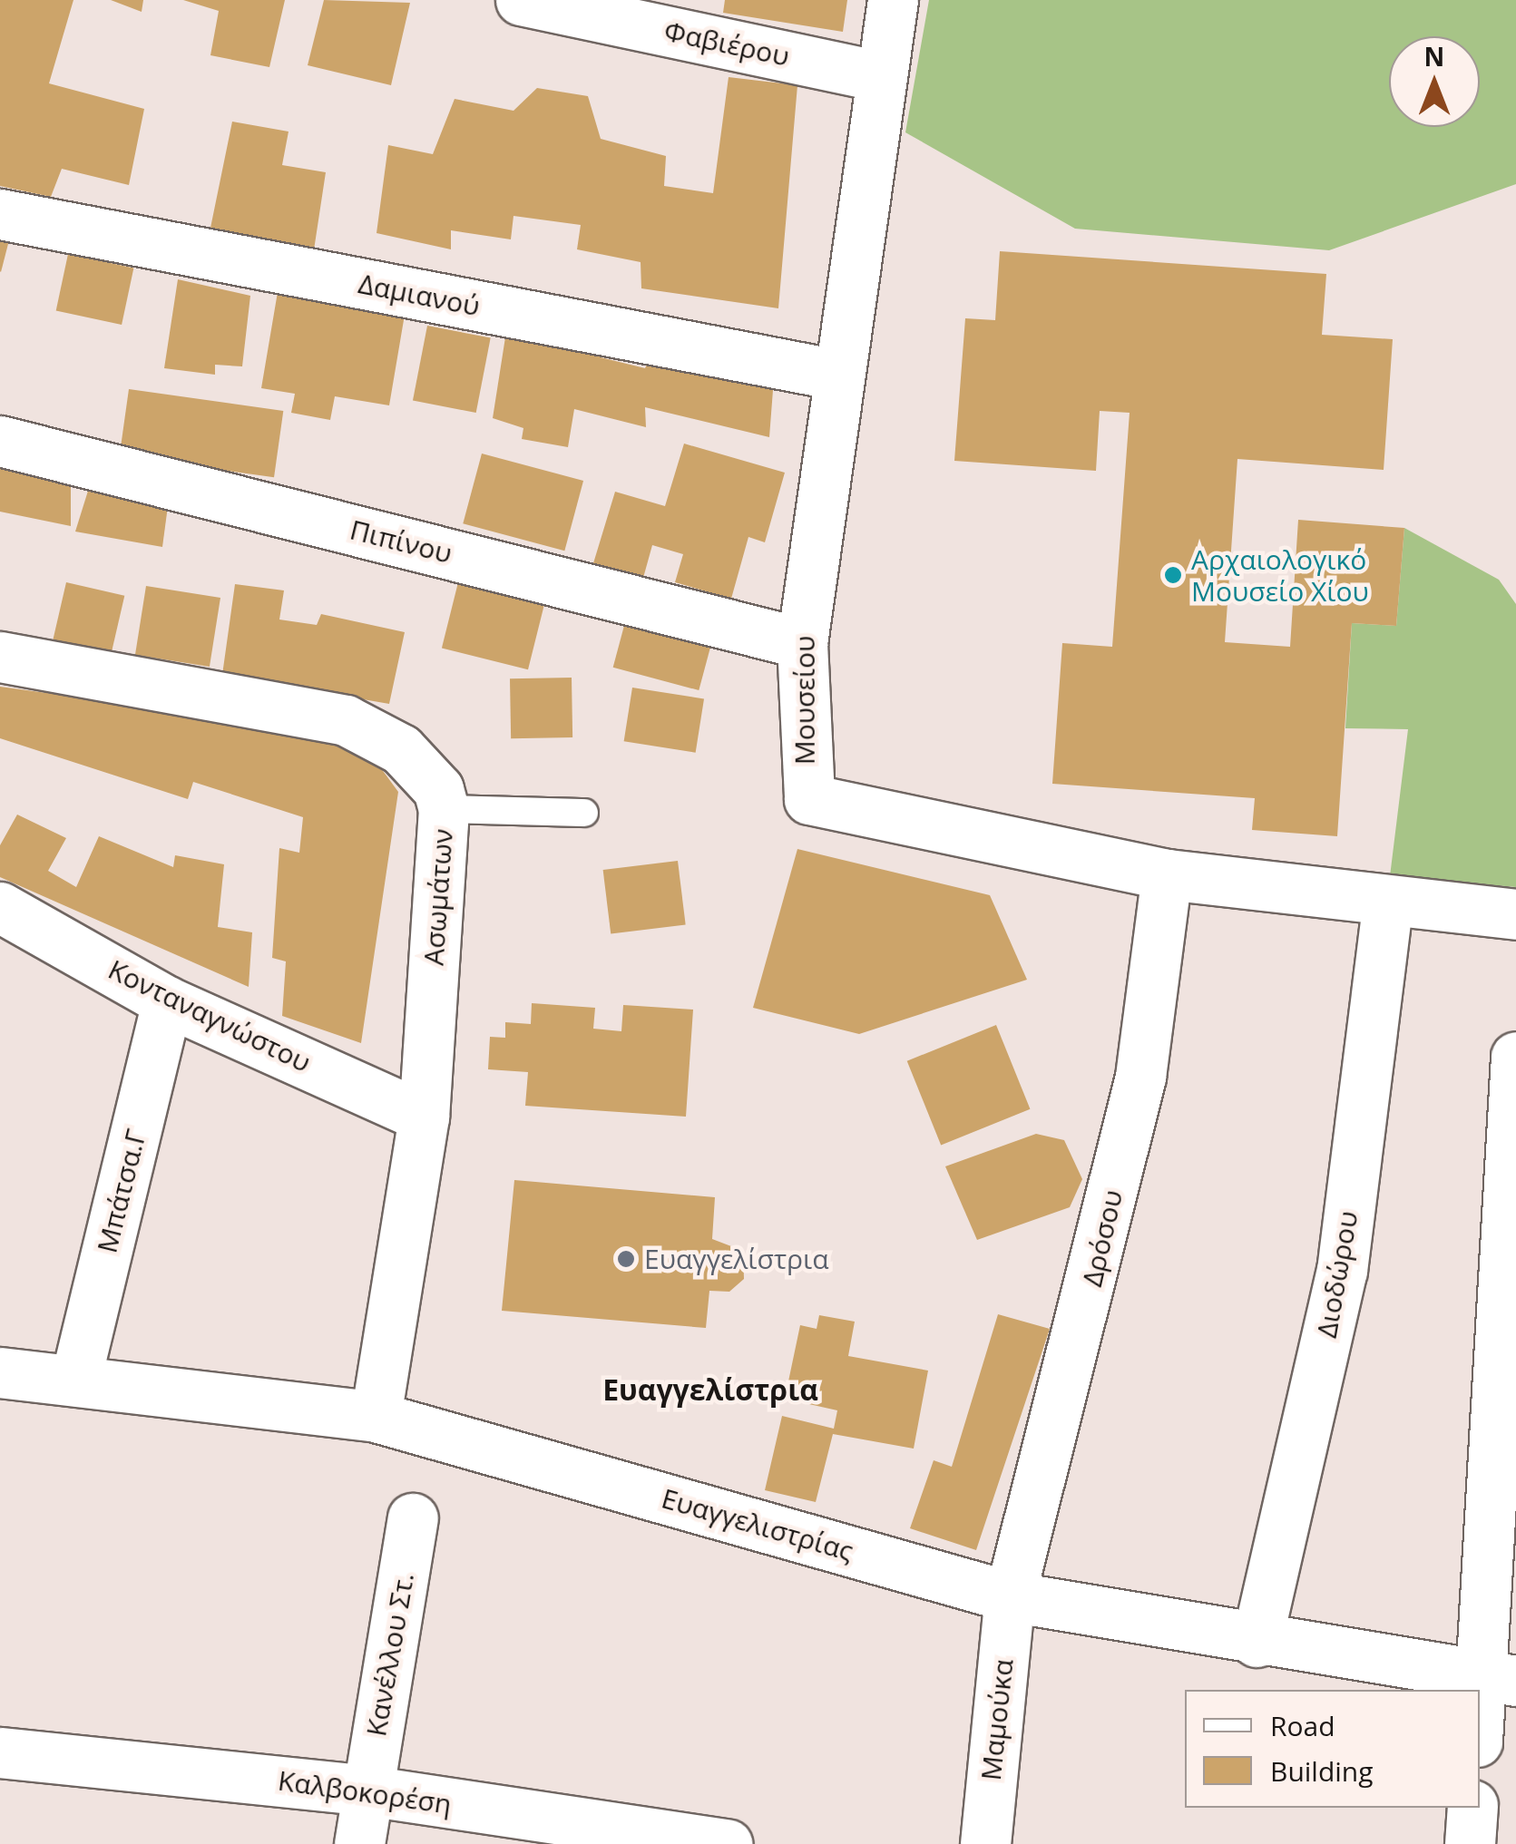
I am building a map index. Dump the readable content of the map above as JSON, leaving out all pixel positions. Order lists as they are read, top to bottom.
{
  "streets": {
    "street": [
      "Φαβιέρου",
      "Δαμιανού",
      "Πιπίνου",
      "Μουσείου",
      "Ασωμάτων",
      "Κονταναγνώστου",
      "Μπάτσα.Γ",
      "Δρόσου",
      "Διοδώρου",
      "Ευαγγελιστρίας",
      "Κανέλλου Στ.",
      "Μαμούκα",
      "Καλβοκορέση"
    ]
  },
  "crossings": [
    ["Φαβιέρου", "Μουσείου"],
    ["Δαμιανού", "Μουσείου"],
    ["Πιπίνου", "Μουσείου"],
    ["Μουσείου", "Δρόσου"],
    ["Μουσείου", "Διοδώρου"],
    ["Ασωμάτων", "Κονταναγνώστου"],
    ["Ασωμάτων", "Ευαγγελιστρίας"],
    ["Κονταναγνώστου", "Μπάτσα.Γ"],
    ["Μπάτσα.Γ", "Ευαγγελιστρίας"],
    ["Δρόσου", "Ευαγγελιστρίας"],
    ["Δρόσου", "Μαμούκα"],
    ["Διοδώρου", "Ευαγγελιστρίας"],
    ["Ευαγγελιστρίας", "Μαμούκα"],
    ["Κανέλλου Στ.", "Καλβοκορέση"]
  ],
  "districts": ["Ευαγγελίστρια"],
  "places": ["Αρχαιολογικό Μουσείο Χίου", "Ευαγγελίστρια"],
  "legend": ["Road", "Building"],
  "north": "top"
}
